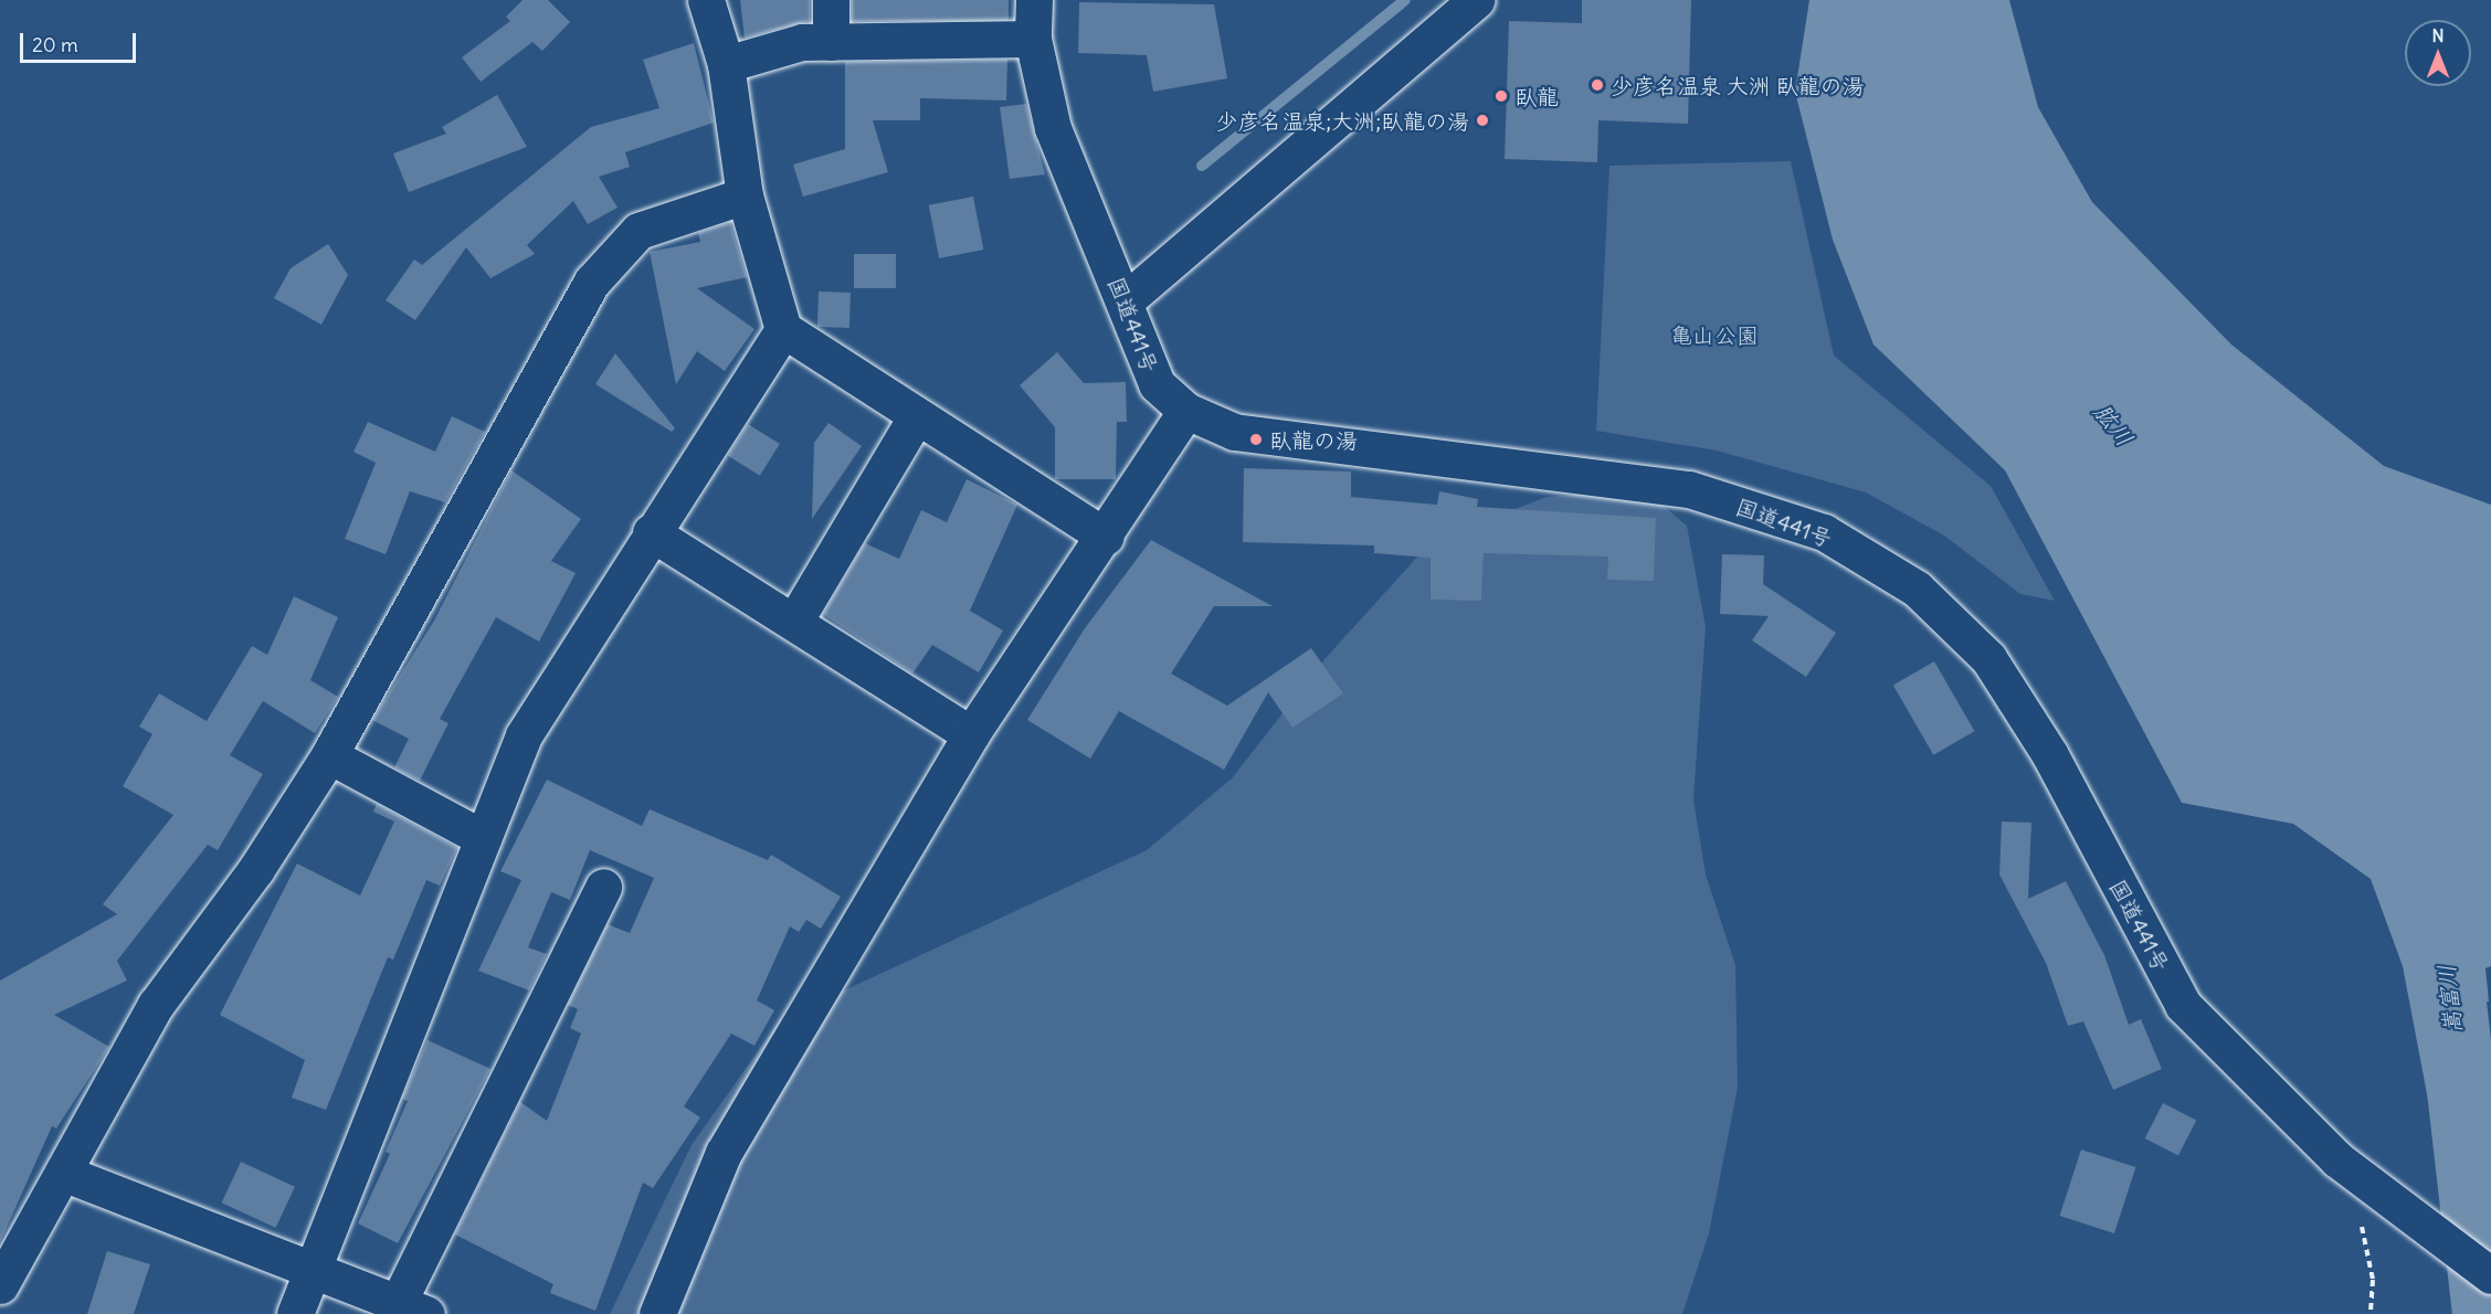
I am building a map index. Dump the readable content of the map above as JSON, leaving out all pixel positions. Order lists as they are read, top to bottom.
{
  "streets": {
    "main road": ["国道441号"]
  },
  "water": ["肱川", "嵩富川"],
  "parks": ["亀山公園"],
  "places": [
    "少彦名温泉 大洲 臥龍の湯",
    "臥龍",
    "少彦名温泉;大洲;臥龍の湯",
    "臥龍の湯"
  ],
  "scale_bar": "20 m",
  "north": "top"
}
